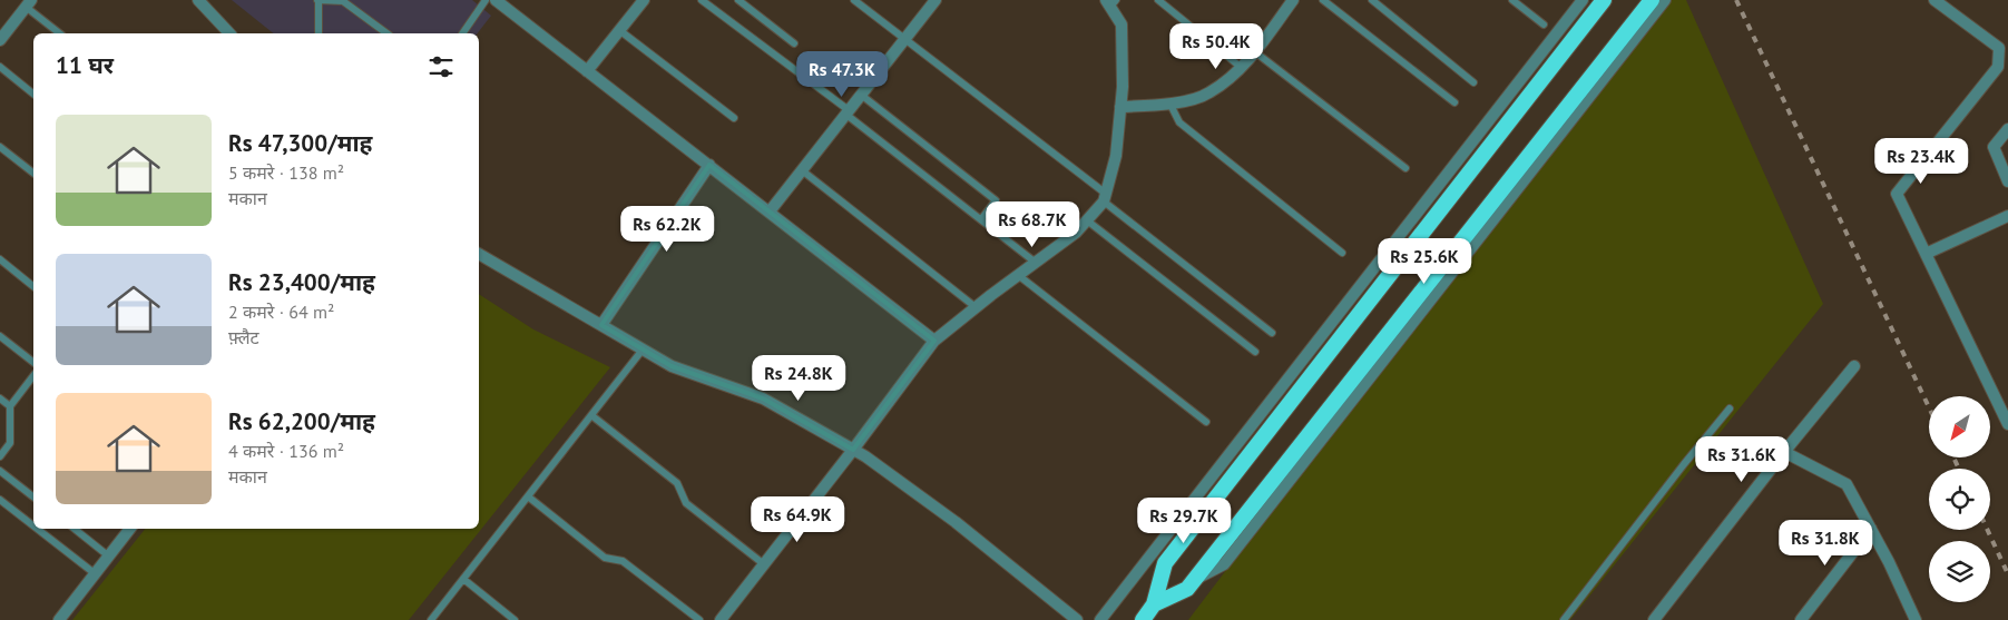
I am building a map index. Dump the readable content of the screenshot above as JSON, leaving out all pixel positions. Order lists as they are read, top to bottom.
{
  "north": "bottom left",
  "page": {
    "price": [
      "Rs 50.4K",
      "Rs 47.3K",
      "Rs 23.4K",
      "Rs 68.7K",
      "Rs 62.2K",
      "Rs 25.6K",
      "Rs 24.8K",
      "Rs 31.6K",
      "Rs 64.9K",
      "Rs 29.7K",
      "Rs 31.8K"
    ],
    "heading": "11 घर",
    "list": [
      {
        "name": "Rs 47,300/माह",
        "note": "5 कमरे · 138 m² · मकान"
      },
      {
        "name": "Rs 23,400/माह",
        "note": "2 कमरे · 64 m² · फ़्लैट"
      },
      {
        "name": "Rs 62,200/माह",
        "note": "4 कमरे · 136 m² · मकान"
      }
    ]
  }
}
